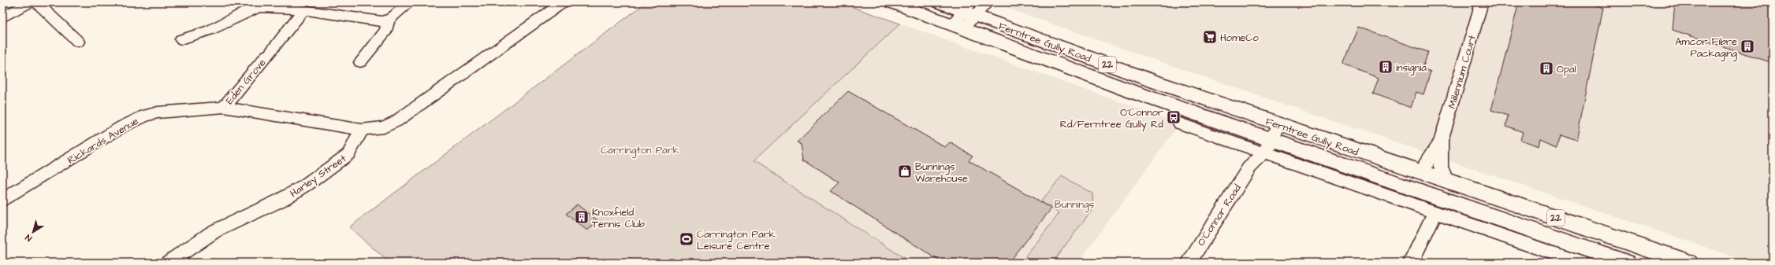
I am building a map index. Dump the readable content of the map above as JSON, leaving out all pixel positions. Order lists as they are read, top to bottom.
{
  "streets": {
    "main road": ["Ferntree Gully Road", "22"],
    "street": [
      "Millennium Court",
      "Eden Grove",
      "Rickards Avenue",
      "Harley Street",
      "O'Connor Road"
    ]
  },
  "crossings": [
    ["Ferntree Gully Road", "Millennium Court"],
    ["Ferntree Gully Road", "O'Connor Road"],
    ["Eden Grove", "Rickards Avenue"],
    ["Rickards Avenue", "Harley Street"]
  ],
  "parks": ["Carrington Park", "Bunnings"],
  "places": {
    "supermarket": ["HomeCo"],
    "building": [
      "Amcor Fibre Packaging",
      "insignia",
      "Opal",
      "Knoxfield Tennis Club"
    ],
    "bus stop": ["O'Connor Rd/Ferntree Gully Rd"],
    "shop": ["Bunnings Warehouse"],
    "sports": ["Carrington Park Leisure Centre"]
  },
  "north": "bottom left"
}
